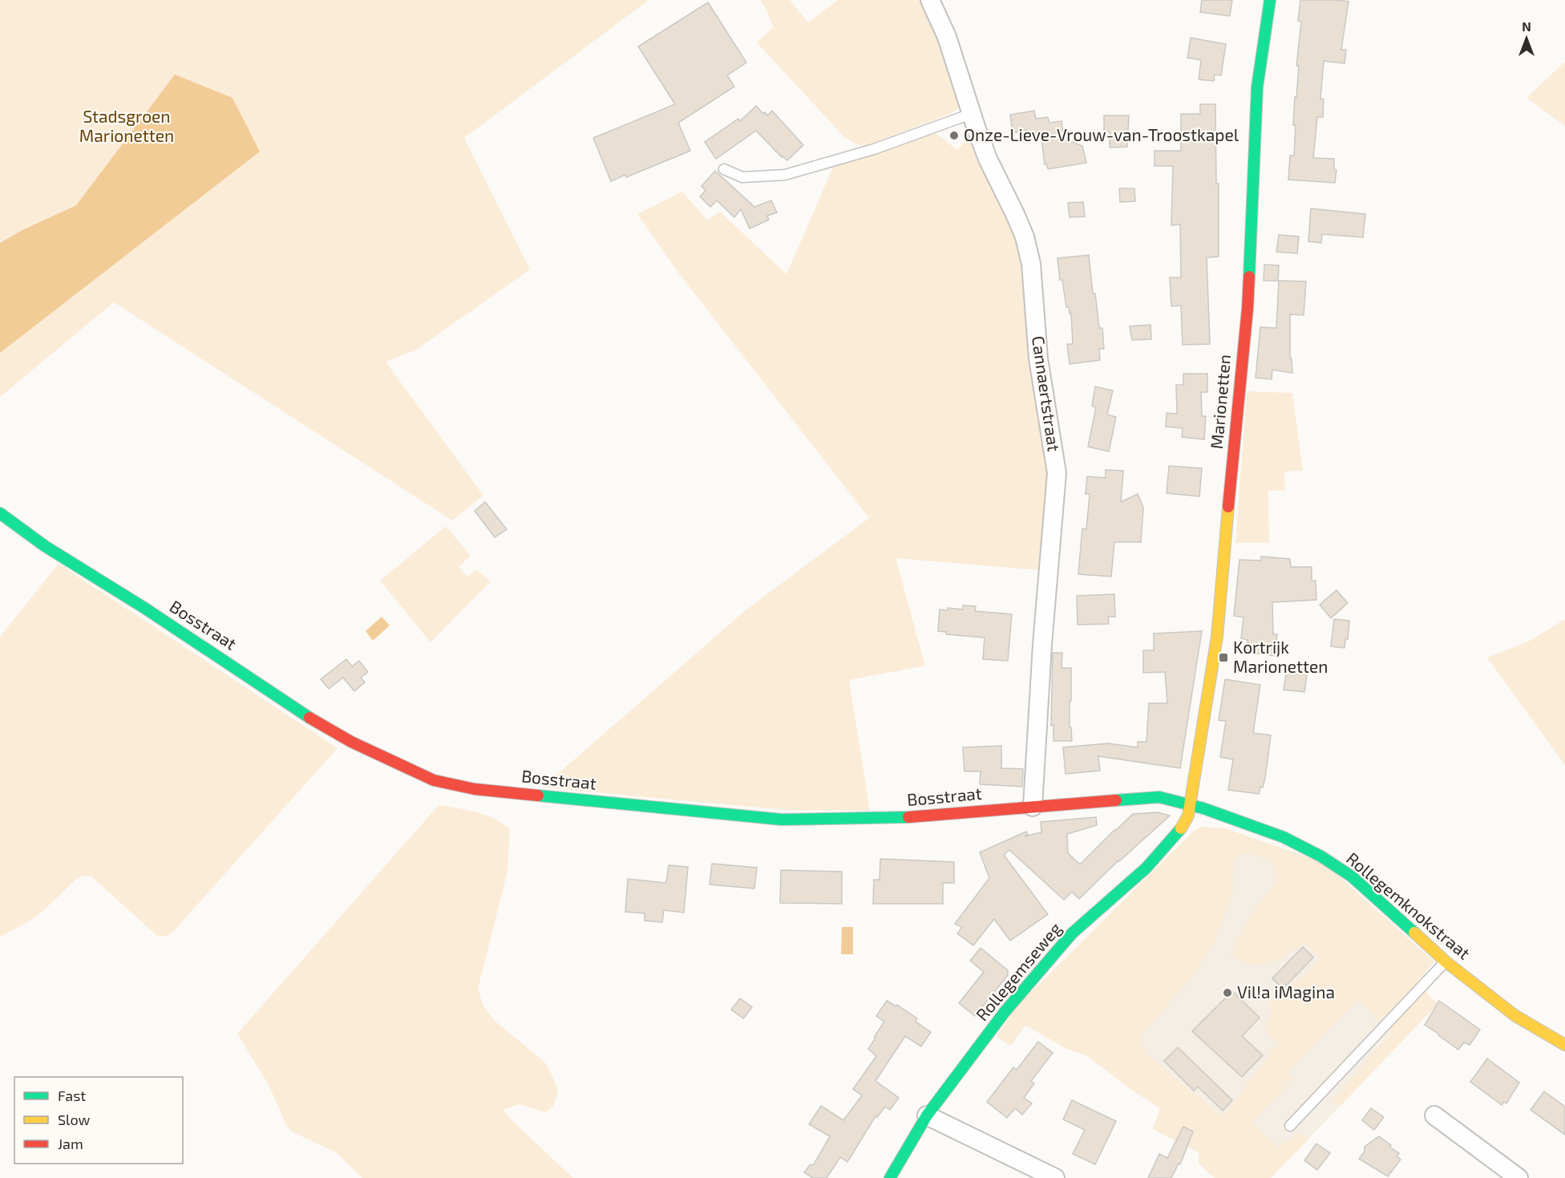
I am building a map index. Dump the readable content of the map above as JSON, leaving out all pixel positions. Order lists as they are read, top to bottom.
{
  "streets": {
    "street": [
      "Cannaertstraat",
      "Marionetten",
      "Bosstraat",
      "Rollegemknokstraat",
      "Rollegemseweg"
    ]
  },
  "crossings": [
    ["Cannaertstraat", "Bosstraat"],
    ["Marionetten", "Bosstraat"],
    ["Marionetten", "Rollegemknokstraat"],
    ["Marionetten", "Rollegemseweg"],
    ["Bosstraat", "Rollegemknokstraat"],
    ["Bosstraat", "Rollegemseweg"],
    ["Rollegemknokstraat", "Rollegemseweg"]
  ],
  "parks": ["Stadsgroen Marionetten"],
  "places": {
    "other": ["Onze-Lieve-Vrouw-van-Troostkapel", "Vil!a iMagina"],
    "transit": ["Kortrijk Marionetten"]
  },
  "legend": ["Fast", "Slow", "Jam"],
  "north": "top"
}
